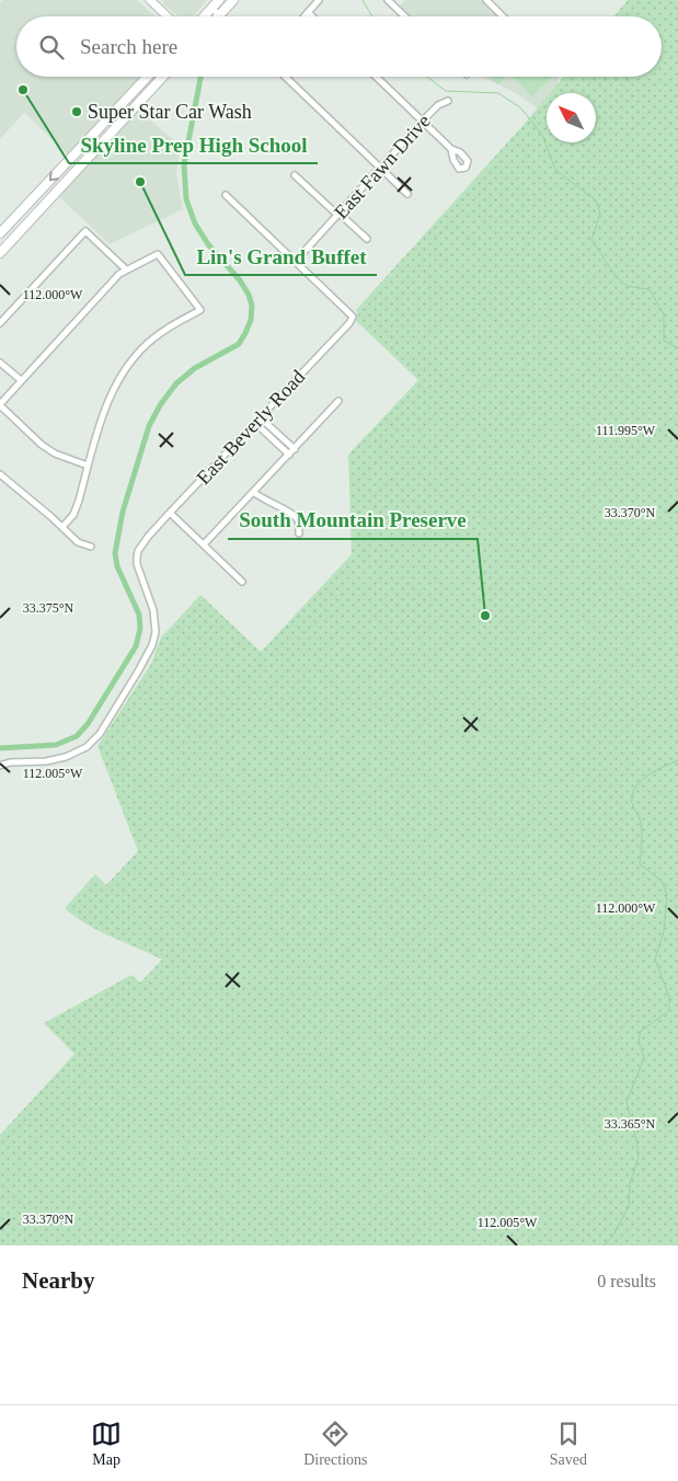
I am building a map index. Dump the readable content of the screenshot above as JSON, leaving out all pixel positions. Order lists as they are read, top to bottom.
{
  "streets": {
    "street": ["East Fawn Drive", "East Beverly Road"]
  },
  "crossings": [
    ["East Fawn Drive", "East Beverly Road"]
  ],
  "places": [
    "Skyline Prep High School",
    "Super Star Car Wash",
    "Lin's Grand Buffet",
    "South Mountain Preserve"
  ],
  "north": "top left",
  "page": {
    "search": "Search here",
    "heading": ["Nearby", "0 results"],
    "nav": ["Map", "Directions", "Saved"]
  },
  "coordinates": [
    "112.000°W",
    "111.995°W",
    "33.370°N",
    "33.375°N",
    "112.005°W",
    "33.365°N"
  ]
}
